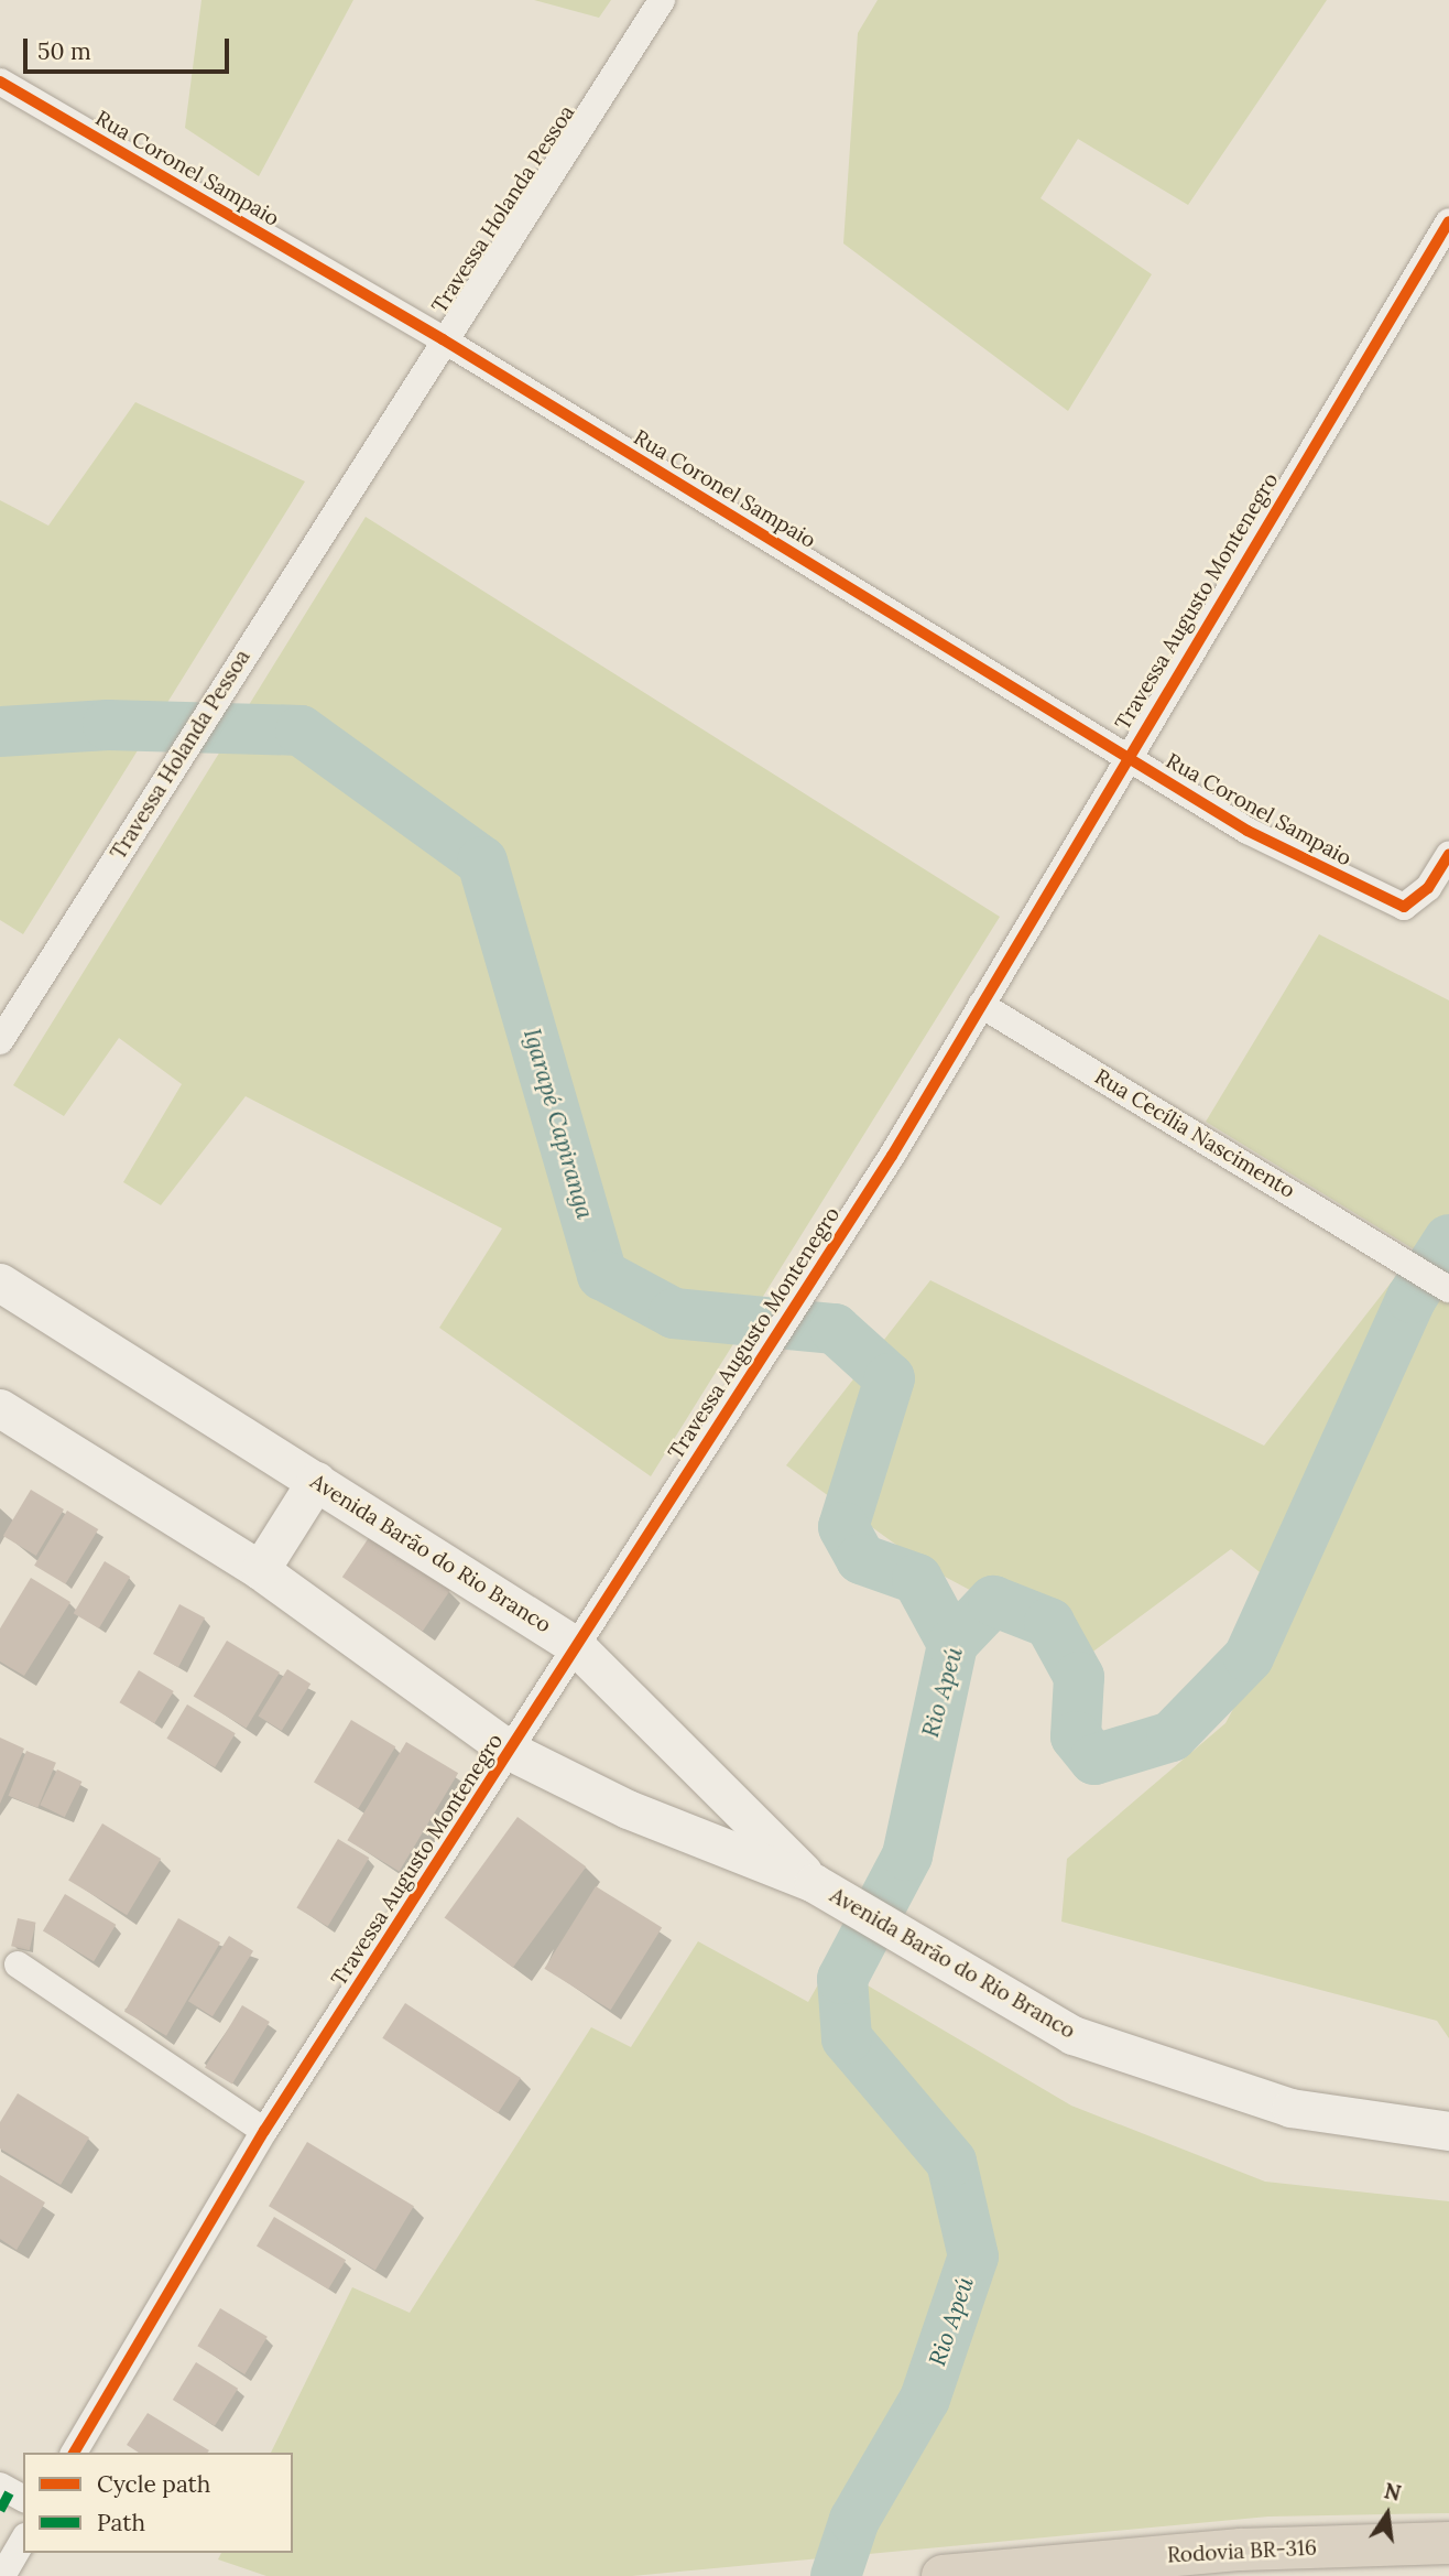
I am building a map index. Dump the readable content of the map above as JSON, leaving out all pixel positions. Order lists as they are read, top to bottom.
{
  "streets": {
    "highway": ["Rodovia BR-316"],
    "main road": ["Avenida Barão do Rio Branco"],
    "street": [
      "Rua Coronel Sampaio",
      "Travessa Holanda Pessoa",
      "Travessa Augusto Montenegro",
      "Rua Cecília Nascimento"
    ]
  },
  "crossings": [
    ["Rua Coronel Sampaio", "Travessa Holanda Pessoa"],
    ["Rua Coronel Sampaio", "Travessa Augusto Montenegro"],
    ["Travessa Augusto Montenegro", "Rua Cecília Nascimento"],
    ["Travessa Augusto Montenegro", "Avenida Barão do Rio Branco"]
  ],
  "water": ["Igarapé Capiranga", "Rio Apeú"],
  "legend": ["Cycle path", "Path"],
  "scale_bar": "50 m",
  "north": "top"
}
